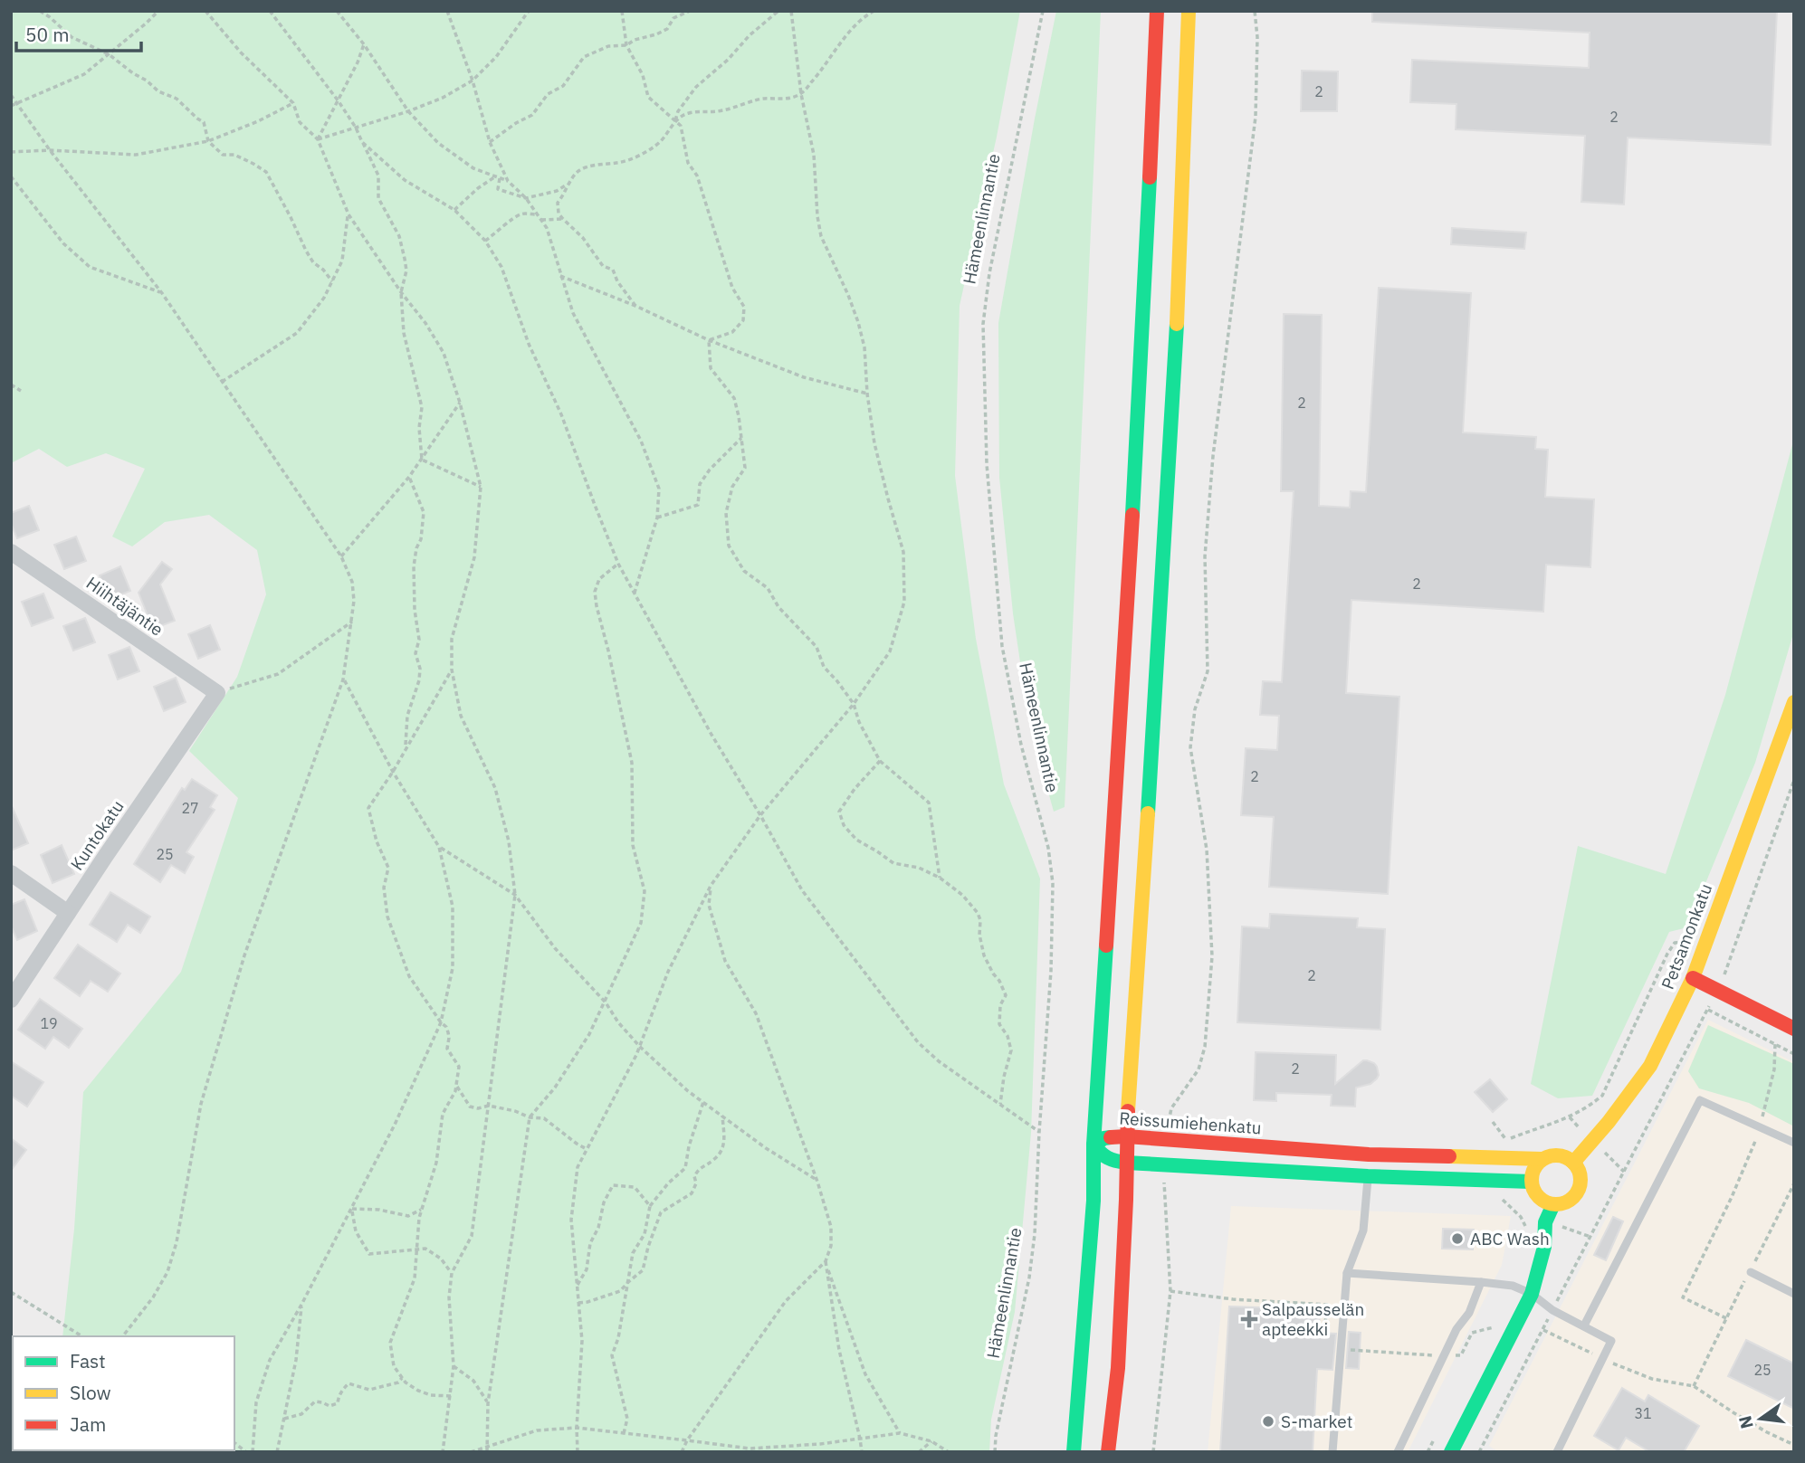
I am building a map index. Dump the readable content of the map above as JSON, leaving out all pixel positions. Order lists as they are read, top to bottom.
{
  "streets": {
    "main road": ["Petsamonkatu", "Reissumiehenkatu"],
    "street": ["Hiihtäjäntie", "Kuntokatu"],
    "path": ["Hämeenlinnantie"]
  },
  "crossings": [
    ["Hiihtäjäntie", "Kuntokatu"],
    ["Petsamonkatu", "Reissumiehenkatu"]
  ],
  "places": {
    "other": ["ABC Wash", "S-market"],
    "health": ["Salpausselän apteekki"]
  },
  "house_numbers": [
    "2",
    "2",
    "2",
    "2",
    "2",
    "27",
    "25",
    "2",
    "19",
    "2",
    "25",
    "31"
  ],
  "legend": ["Fast", "Slow", "Jam"],
  "scale_bar": "50 m",
  "north": "left"
}
